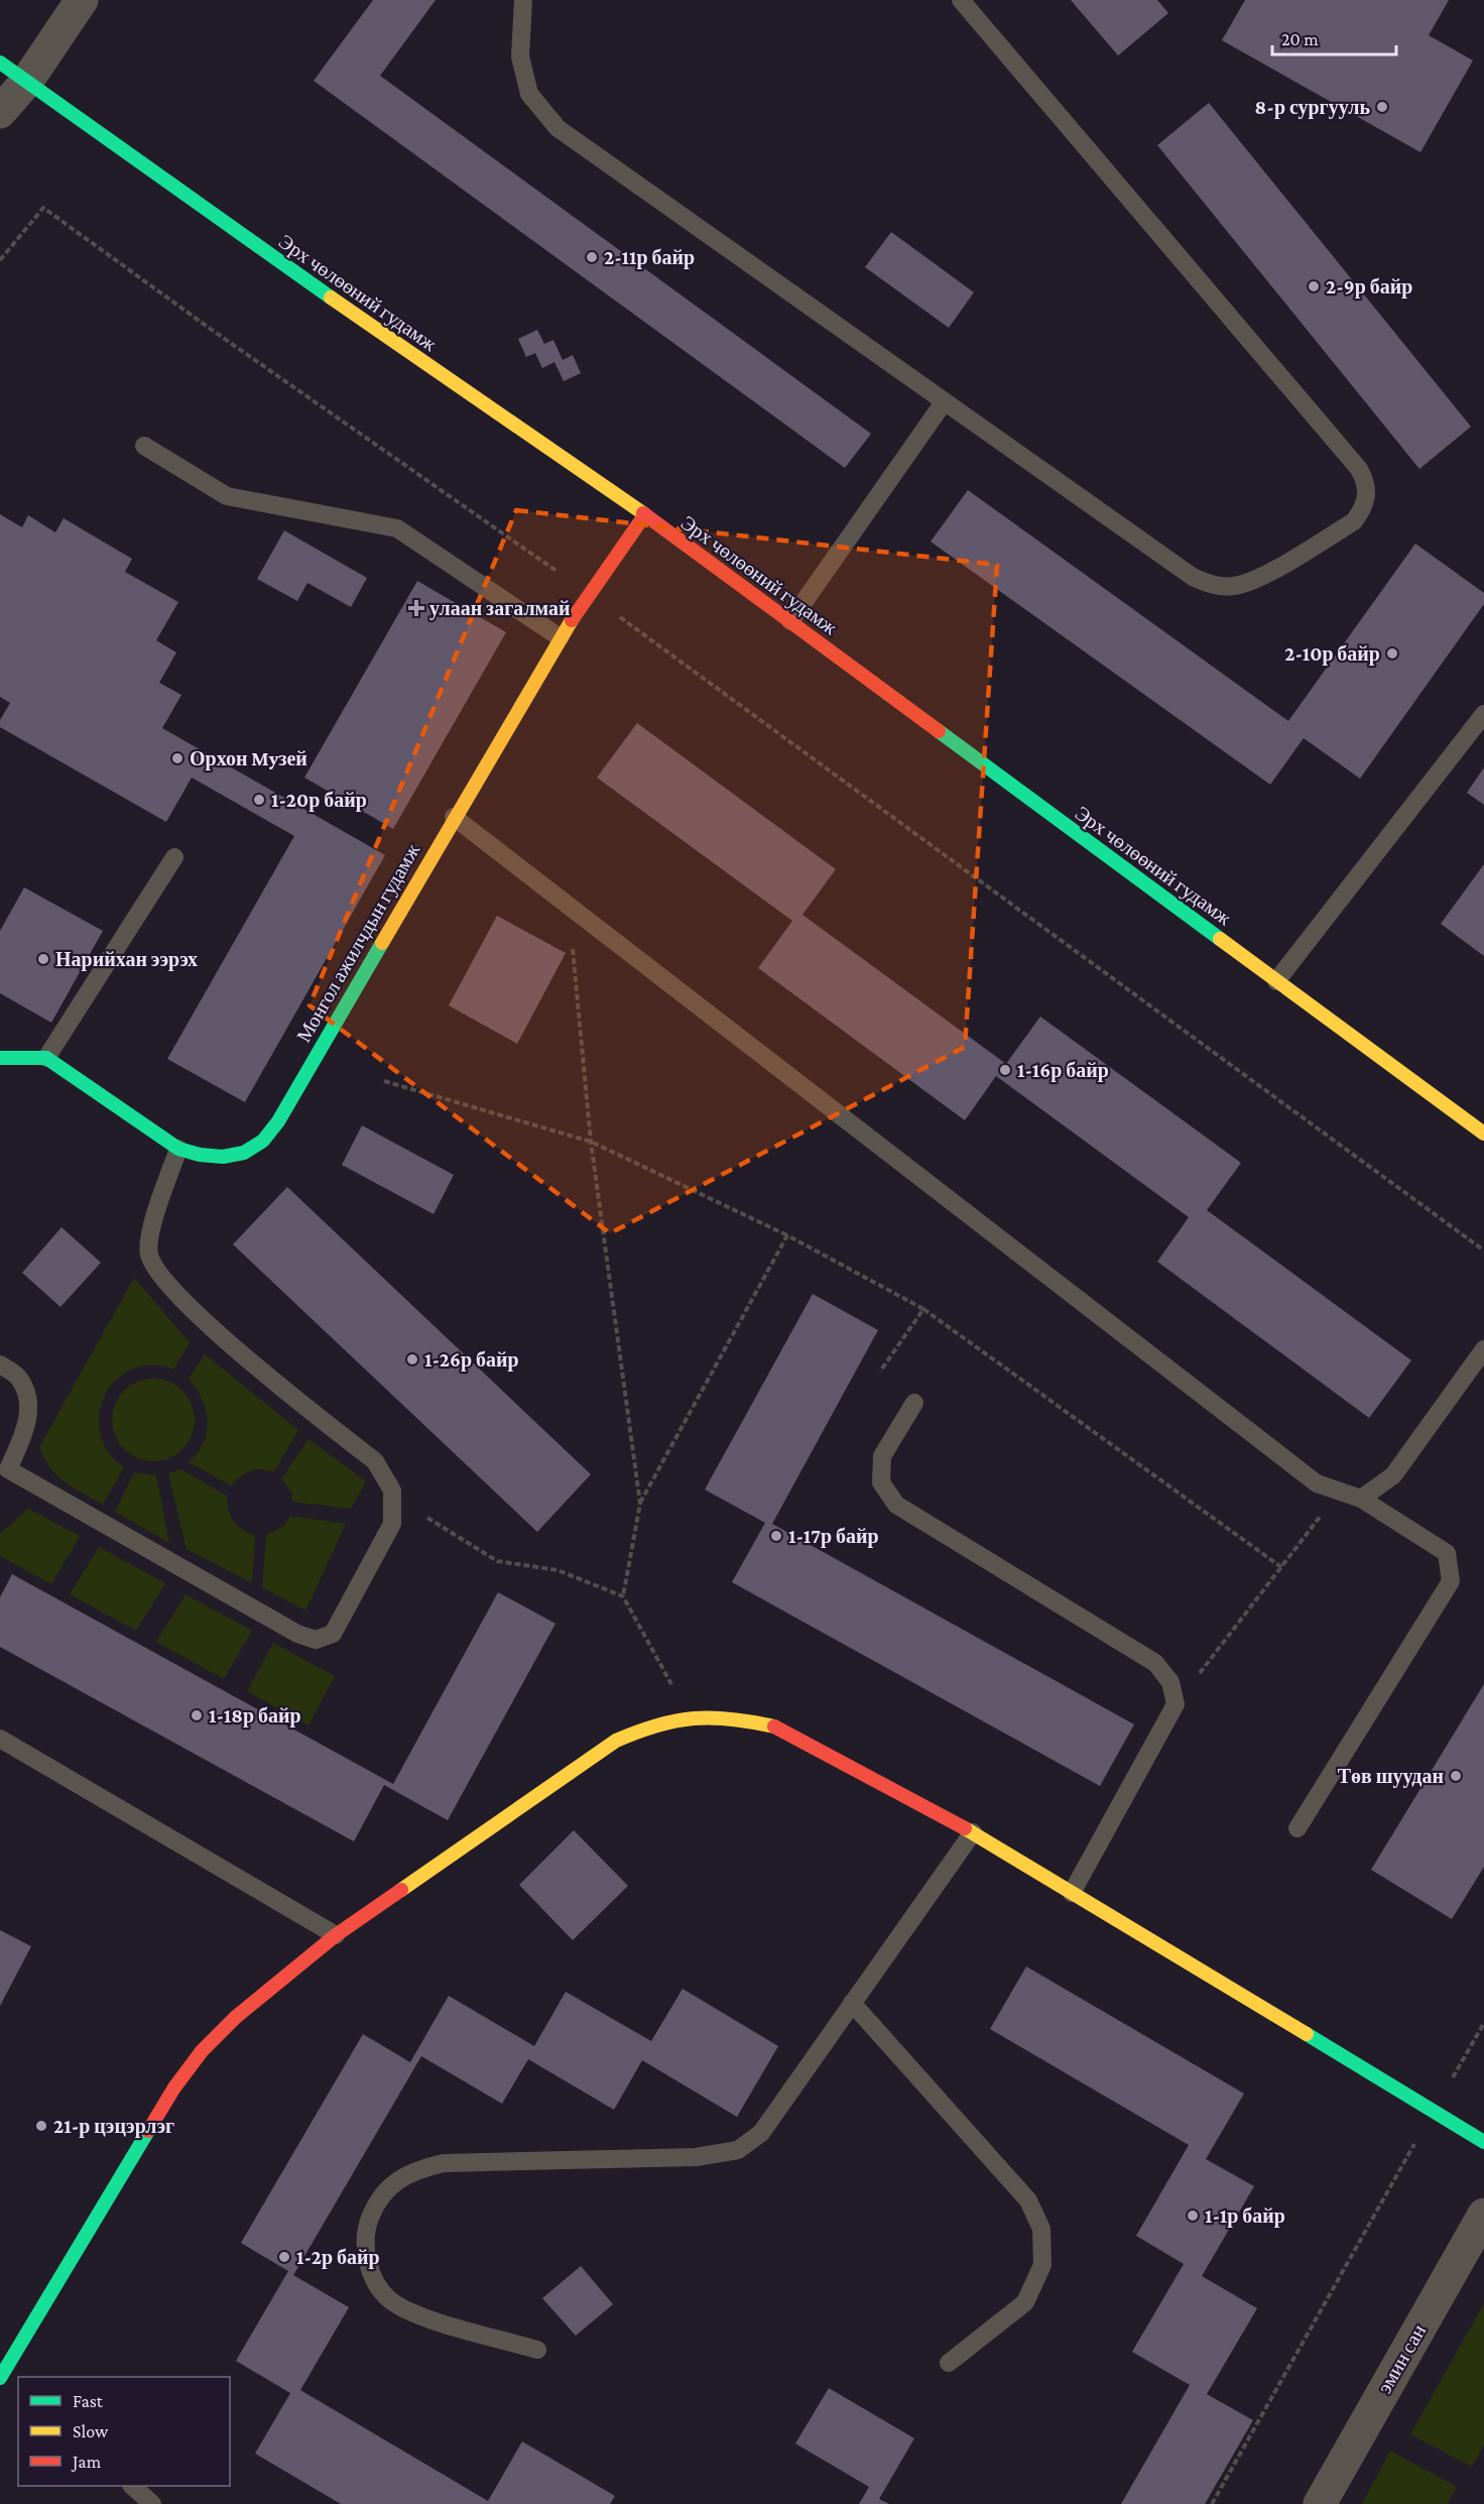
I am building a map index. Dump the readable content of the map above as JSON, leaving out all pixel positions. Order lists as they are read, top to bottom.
{
  "streets": {
    "street": ["Эрх чөлөөний гудамж", "Монгол ажилчдын гудамж", "эмин сан"]
  },
  "crossings": [
    ["Эрх чөлөөний гудамж", "Монгол ажилчдын гудамж"]
  ],
  "places": {
    "other": [
      "8-р сургууль",
      "2-11р байр",
      "2-9р байр",
      "2-10р байр",
      "Орхон Myзей",
      "1-20р байр",
      "Нарийхан ээрэх",
      "1-16р байр",
      "1-26р байр",
      "1-17р байр",
      "1-18р байр",
      "Төв шуудан",
      "21-р цэцэрлэг",
      "1-1р байр",
      "1-2р байр"
    ],
    "health": ["улаан загалмай"]
  },
  "legend": ["Fast", "Slow", "Jam"],
  "scale_bar": "20 m"
}
